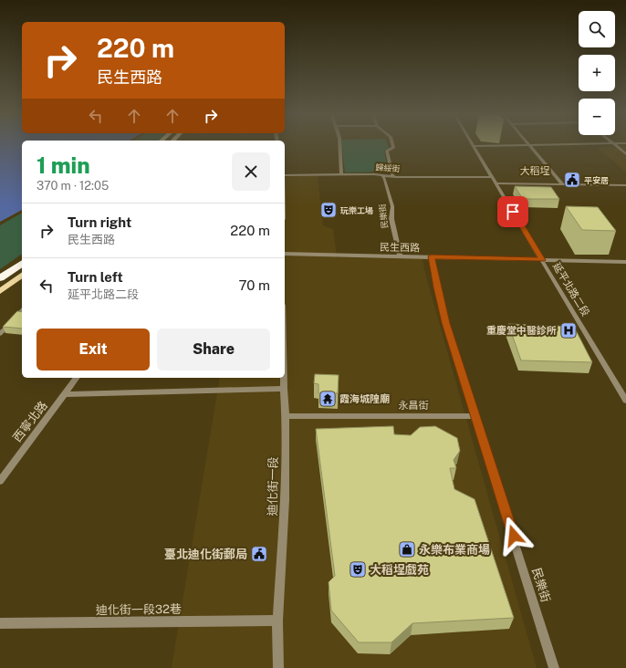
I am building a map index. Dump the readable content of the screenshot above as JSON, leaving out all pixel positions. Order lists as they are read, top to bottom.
{
  "streets": {
    "street": [
      "歸綏街",
      "民樂街",
      "民生西路",
      "延平北路二段",
      "永昌街",
      "西寧北路",
      "迪化街一段",
      "迪化街一段32巷"
    ]
  },
  "crossings": [
    ["歸綏街", "民樂街"],
    ["歸綏街", "延平北路二段"],
    ["民樂街", "民生西路"],
    ["民樂街", "永昌街"],
    ["民生西路", "延平北路二段"],
    ["永昌街", "迪化街一段"],
    ["迪化街一段", "迪化街一段32巷"]
  ],
  "districts": ["大稻埕"],
  "places": {
    "public building": ["平安居", "臺北迪化街郵局"],
    "theatre": ["玩樂工場", "大稻埕戲苑"],
    "hospital": ["重慶堂中醫診所"],
    "temple": ["霞海城隍廟"],
    "shop": ["永樂布業商場"]
  },
  "page": {
    "map_buttons": ["+", "−"],
    "turn": ["220 m", "民生西路"],
    "heading": ["1 min", "370 m · 12:05"],
    "list": [
      {
        "name": "Turn right",
        "note": "民生西路",
        "value": "220 m"
      },
      {
        "name": "Turn left",
        "note": "延平北路二段",
        "value": "70 m"
      }
    ],
    "buttons": ["Exit", "Share"]
  }
}
